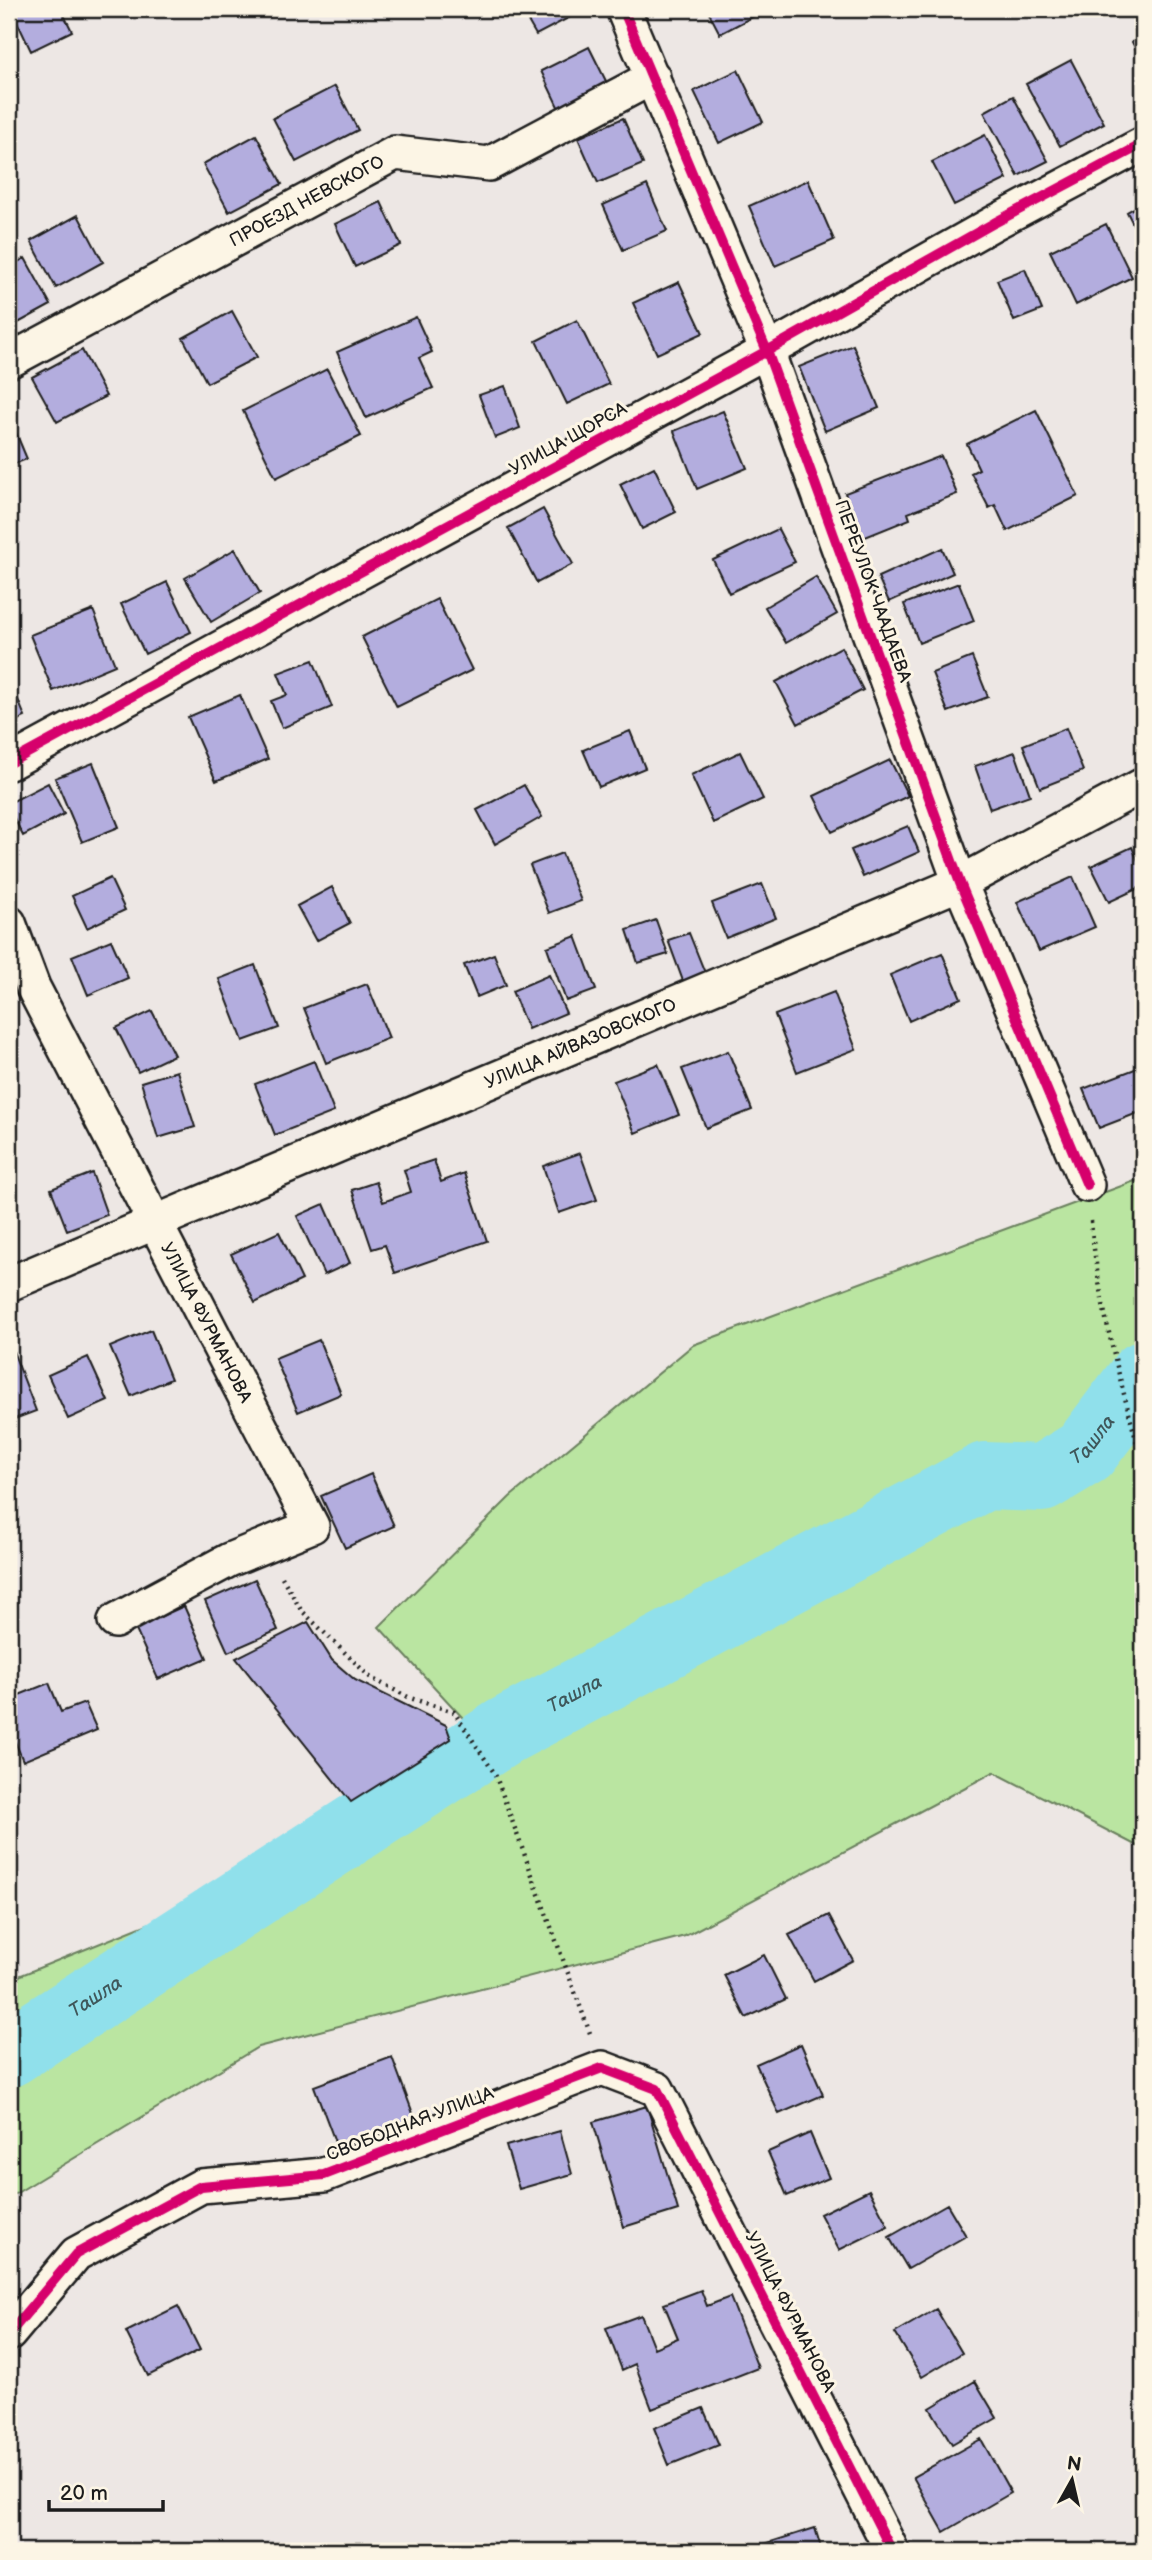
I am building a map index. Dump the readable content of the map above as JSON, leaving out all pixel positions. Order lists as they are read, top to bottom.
{
  "streets": {
    "street": [
      "ПРОЕЗД НЕВСКОГО",
      "УЛИЦА ЩОРСА",
      "ПЕРЕУЛОК ЧААДАЕВА",
      "УЛИЦА АЙВАЗОВСКОГО",
      "УЛИЦА ФУРМАНОВА",
      "СВОБОДНАЯ УЛИЦА"
    ]
  },
  "crossings": [
    ["ПРОЕЗД НЕВСКОГО", "ПЕРЕУЛОК ЧААДАЕВА"],
    ["УЛИЦА ЩОРСА", "ПЕРЕУЛОК ЧААДАЕВА"],
    ["ПЕРЕУЛОК ЧААДАЕВА", "УЛИЦА АЙВАЗОВСКОГО"],
    ["УЛИЦА АЙВАЗОВСКОГО", "УЛИЦА ФУРМАНОВА"],
    ["УЛИЦА ФУРМАНОВА", "СВОБОДНАЯ УЛИЦА"]
  ],
  "water": ["Ташла"],
  "scale_bar": "20 m",
  "north": "top"
}
